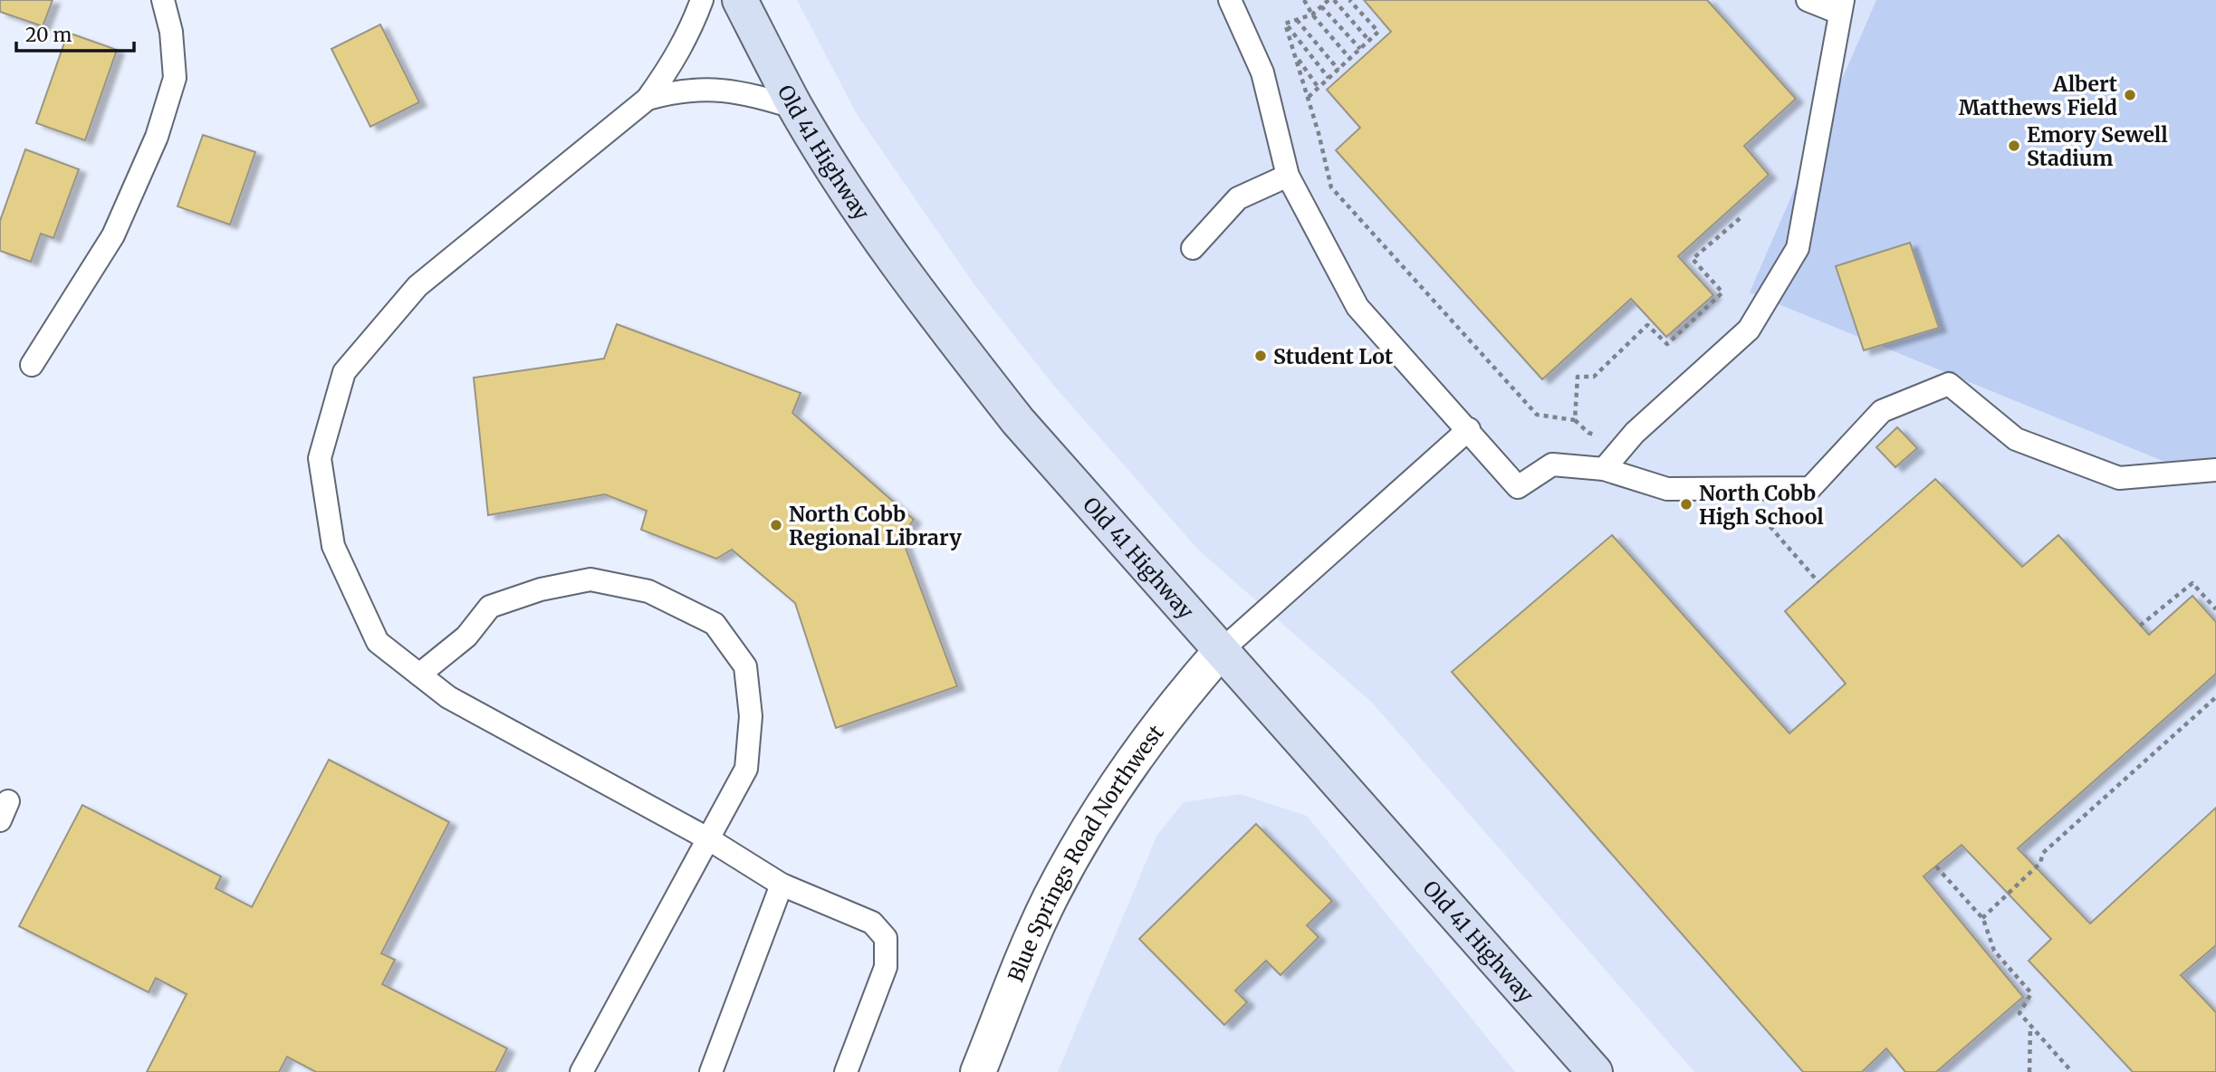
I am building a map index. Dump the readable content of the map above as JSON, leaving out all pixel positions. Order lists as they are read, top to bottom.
{
  "streets": {
    "main road": ["Old 41 Highway"],
    "street": ["Blue Springs Road Northwest"]
  },
  "crossings": [
    ["Old 41 Highway", "Blue Springs Road Northwest"]
  ],
  "places": [
    "Albert Matthews Field",
    "Emory Sewell Stadium",
    "Student Lot",
    "North Cobb High School",
    "North Cobb Regional Library"
  ],
  "scale_bar": "20 m"
}
